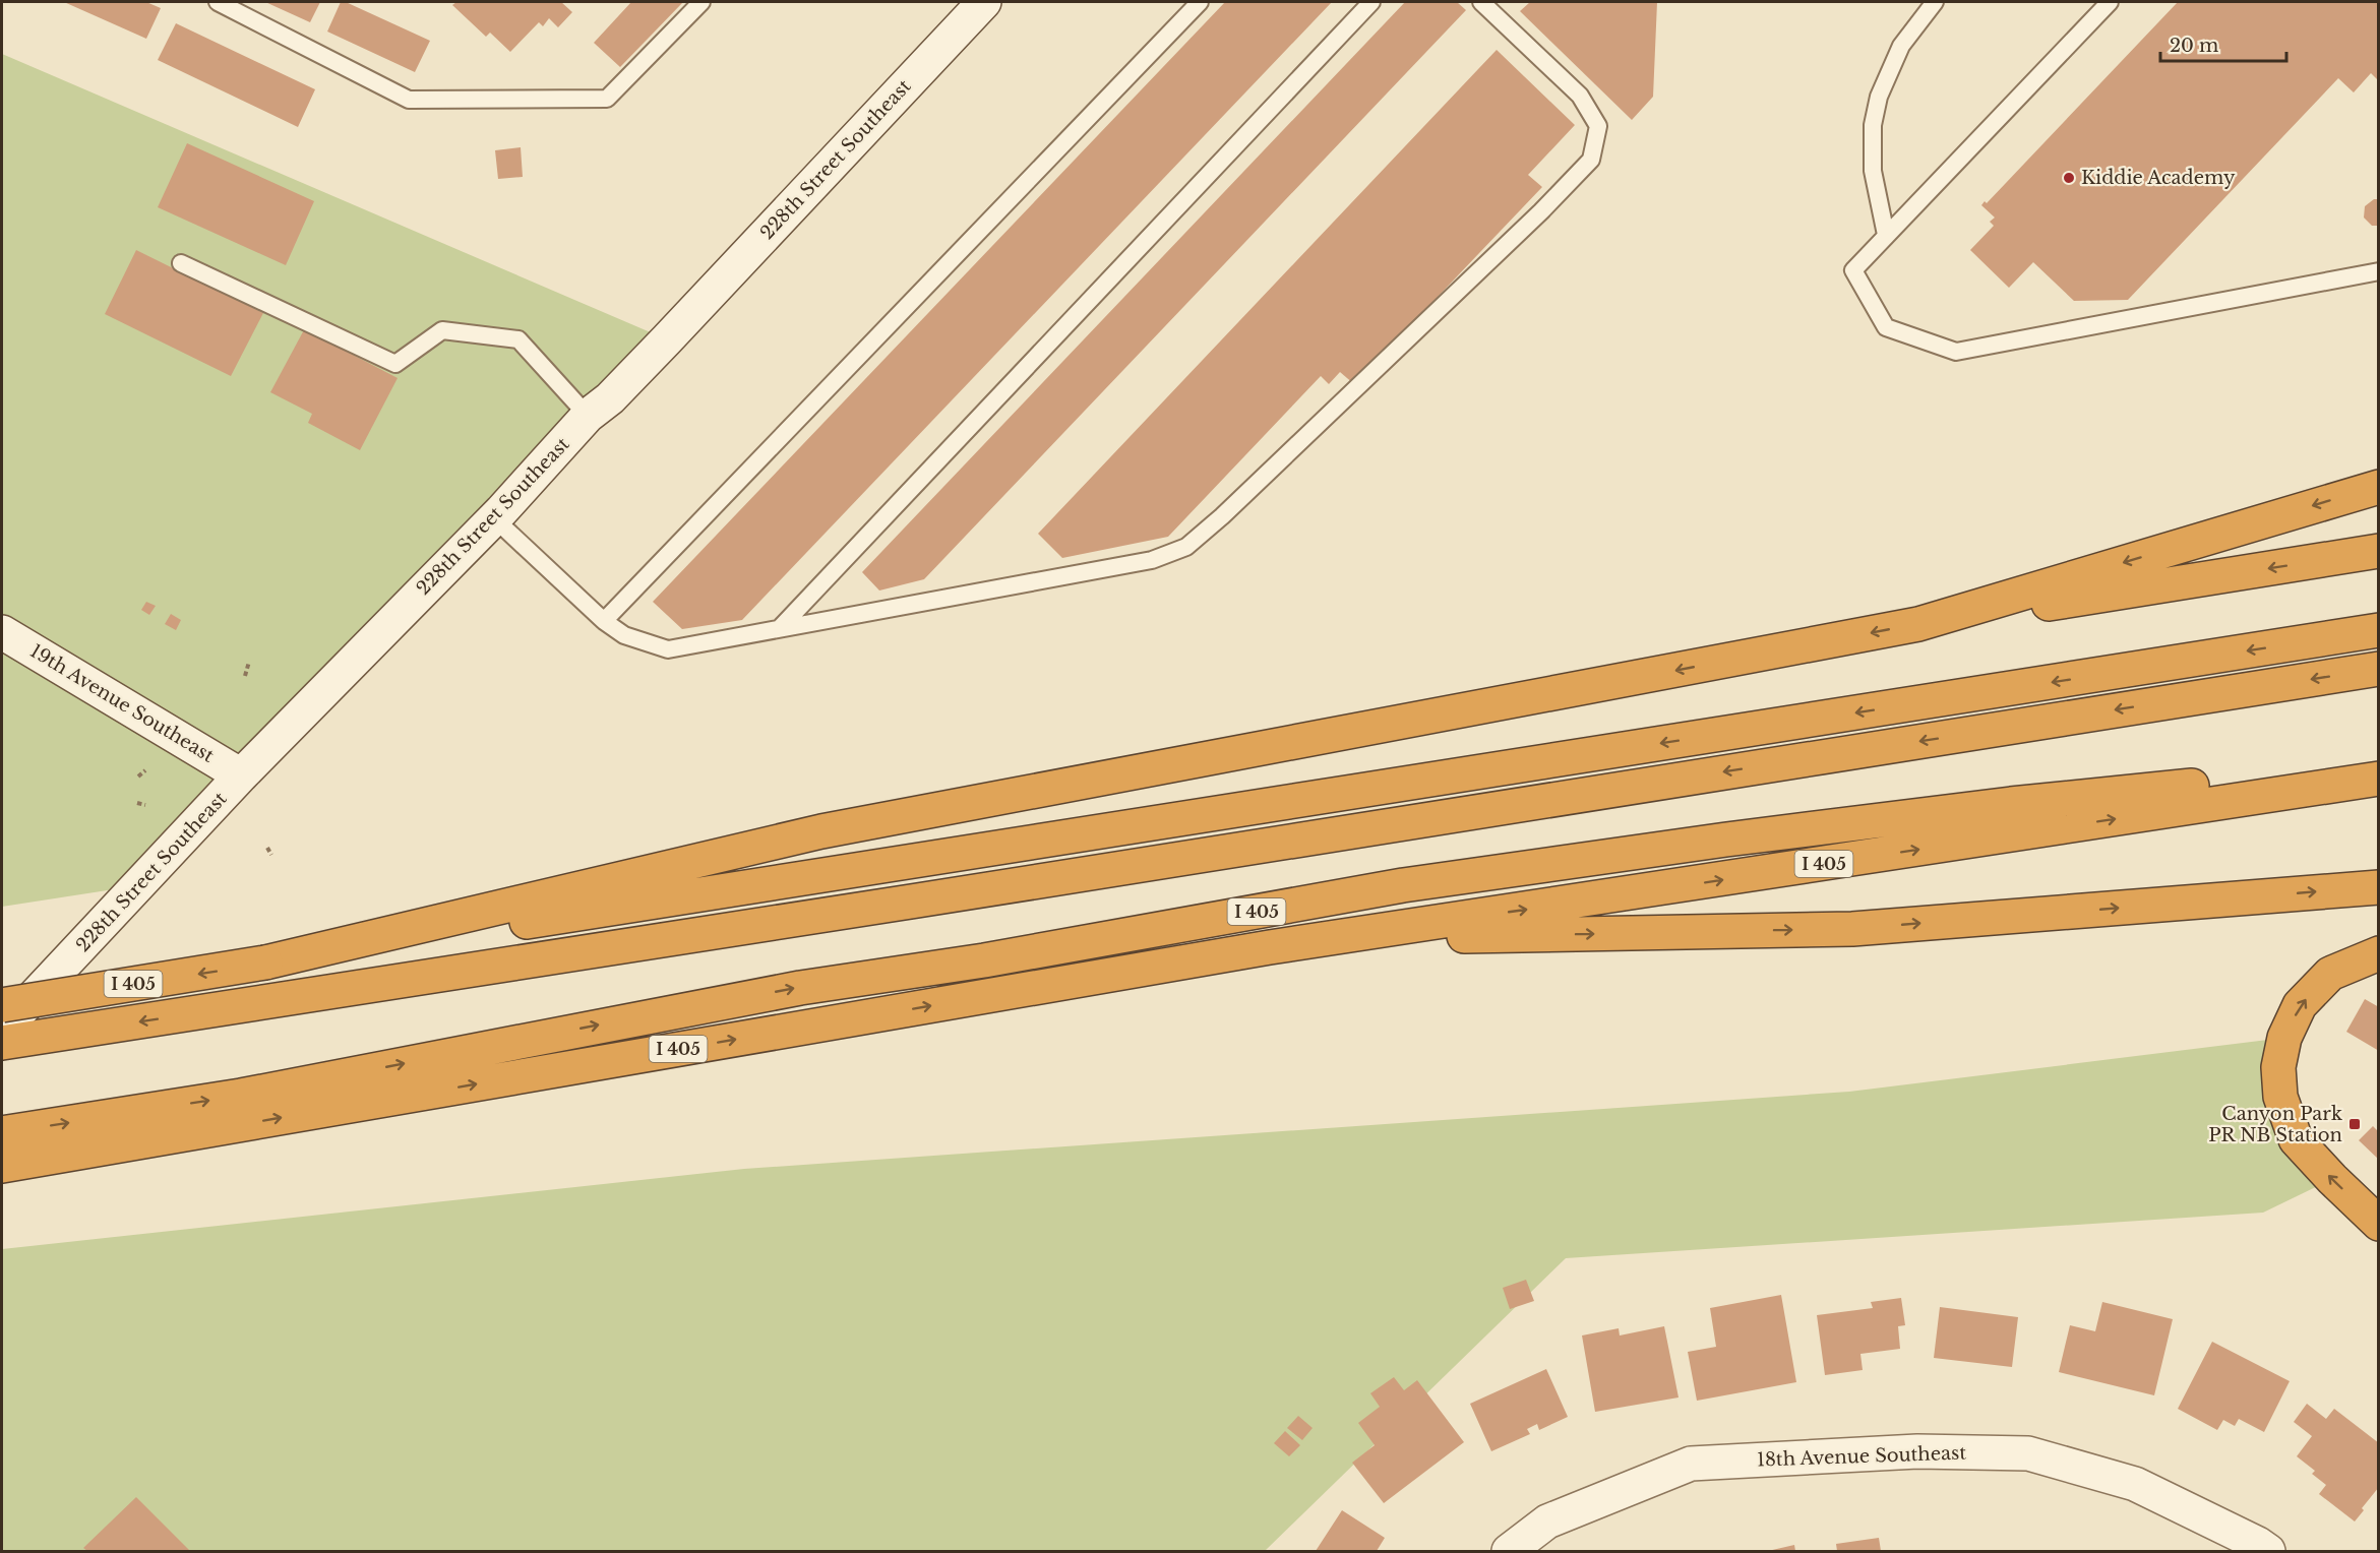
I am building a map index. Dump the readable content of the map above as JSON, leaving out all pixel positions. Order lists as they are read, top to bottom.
{
  "streets": {
    "highway": ["I 405"],
    "main road": ["228th Street Southeast", "19th Avenue Southeast", "18th Avenue Southeast"]
  },
  "crossings": [
    ["228th Street Southeast", "19th Avenue Southeast"]
  ],
  "places": {
    "other": ["Kiddie Academy"],
    "transit": ["Canyon Park PR NB Station"]
  },
  "scale_bar": "20 m"
}
